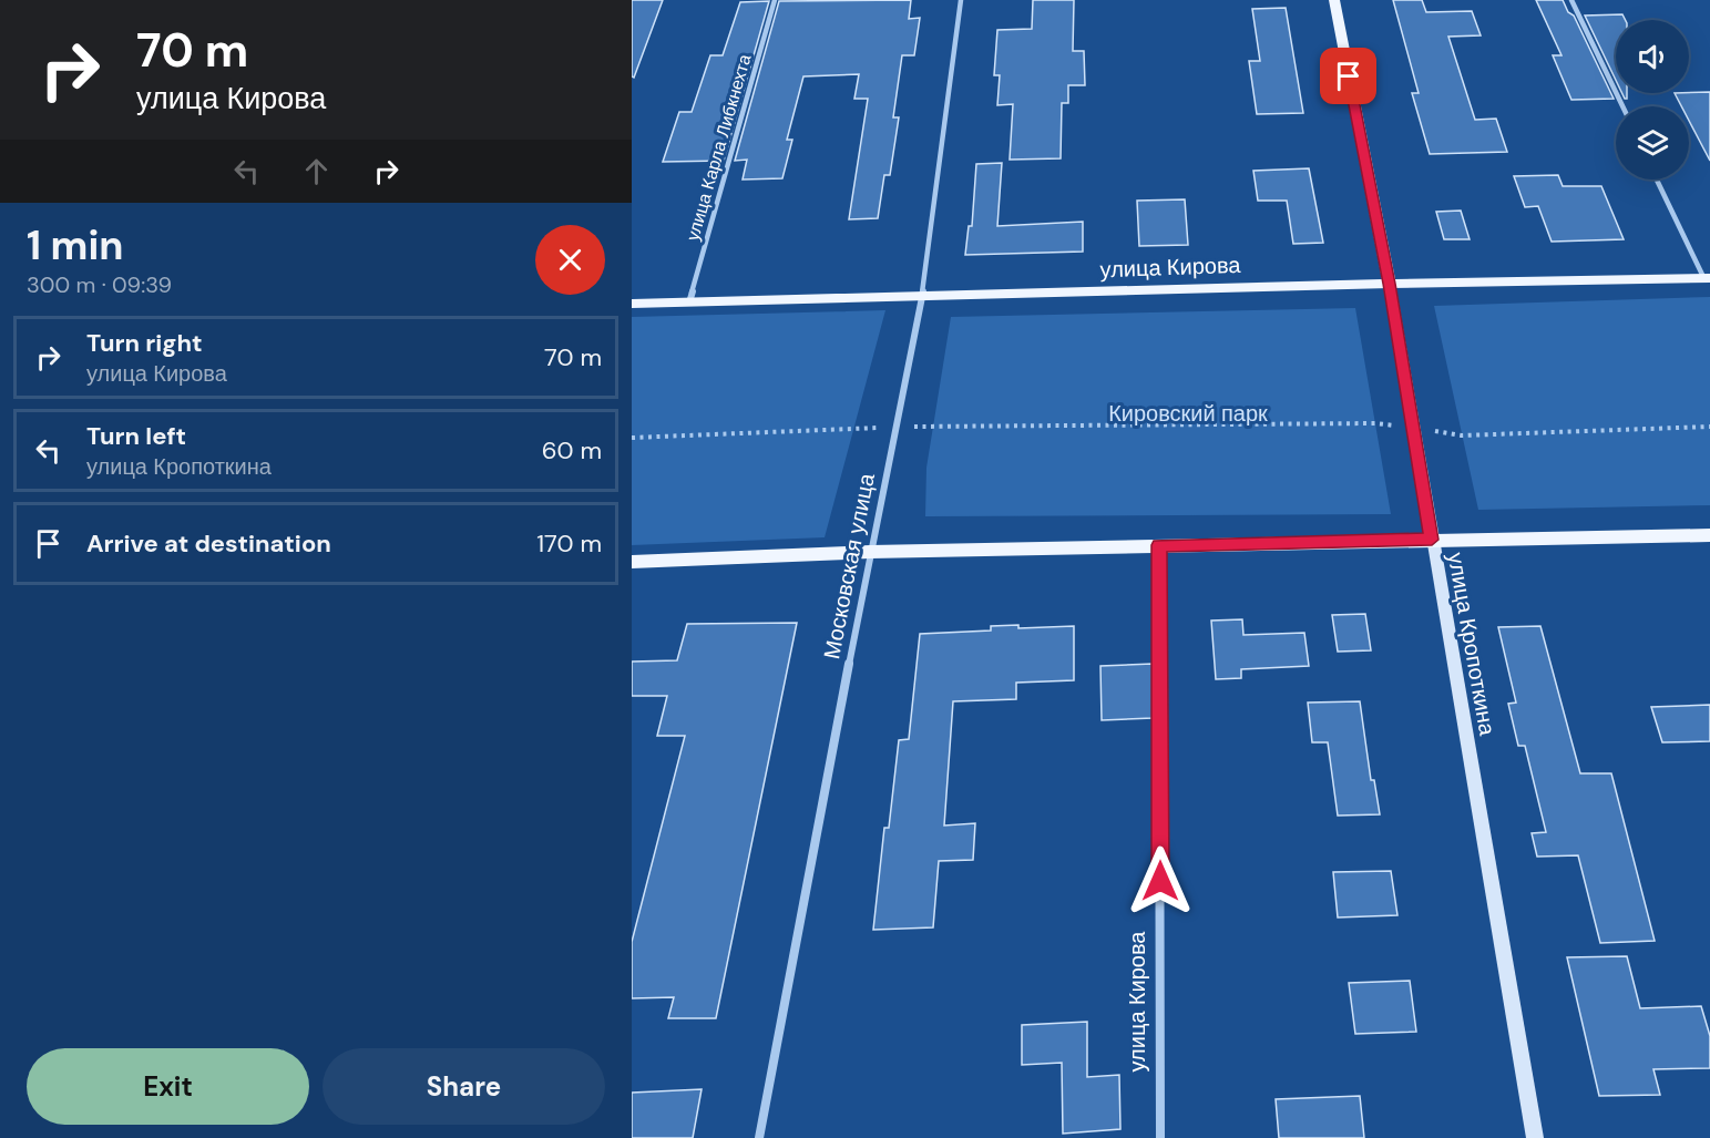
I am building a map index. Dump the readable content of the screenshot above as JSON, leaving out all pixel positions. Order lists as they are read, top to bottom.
{
  "streets": {
    "main road": ["улица Кирова", "улица Кропоткина"],
    "street": ["улица Карла Либкнехта", "Московская улица"]
  },
  "crossings": [
    ["улица Карла Либкнехта", "улица Кирова"],
    ["улица Кирова", "Московская улица"],
    ["улица Кирова", "улица Кропоткина"]
  ],
  "parks": ["Кировский парк"],
  "page": {
    "turn": ["70 m", "улица Кирова"],
    "heading": ["1 min", "300 m · 09:39"],
    "list": [
      {
        "name": "Turn right",
        "note": "улица Кирова",
        "value": "70 m"
      },
      {
        "name": "Turn left",
        "note": "улица Кропоткина",
        "value": "60 m"
      },
      {
        "name": "Arrive at destination",
        "value": "170 m"
      }
    ],
    "buttons": ["Exit", "Share"]
  }
}
